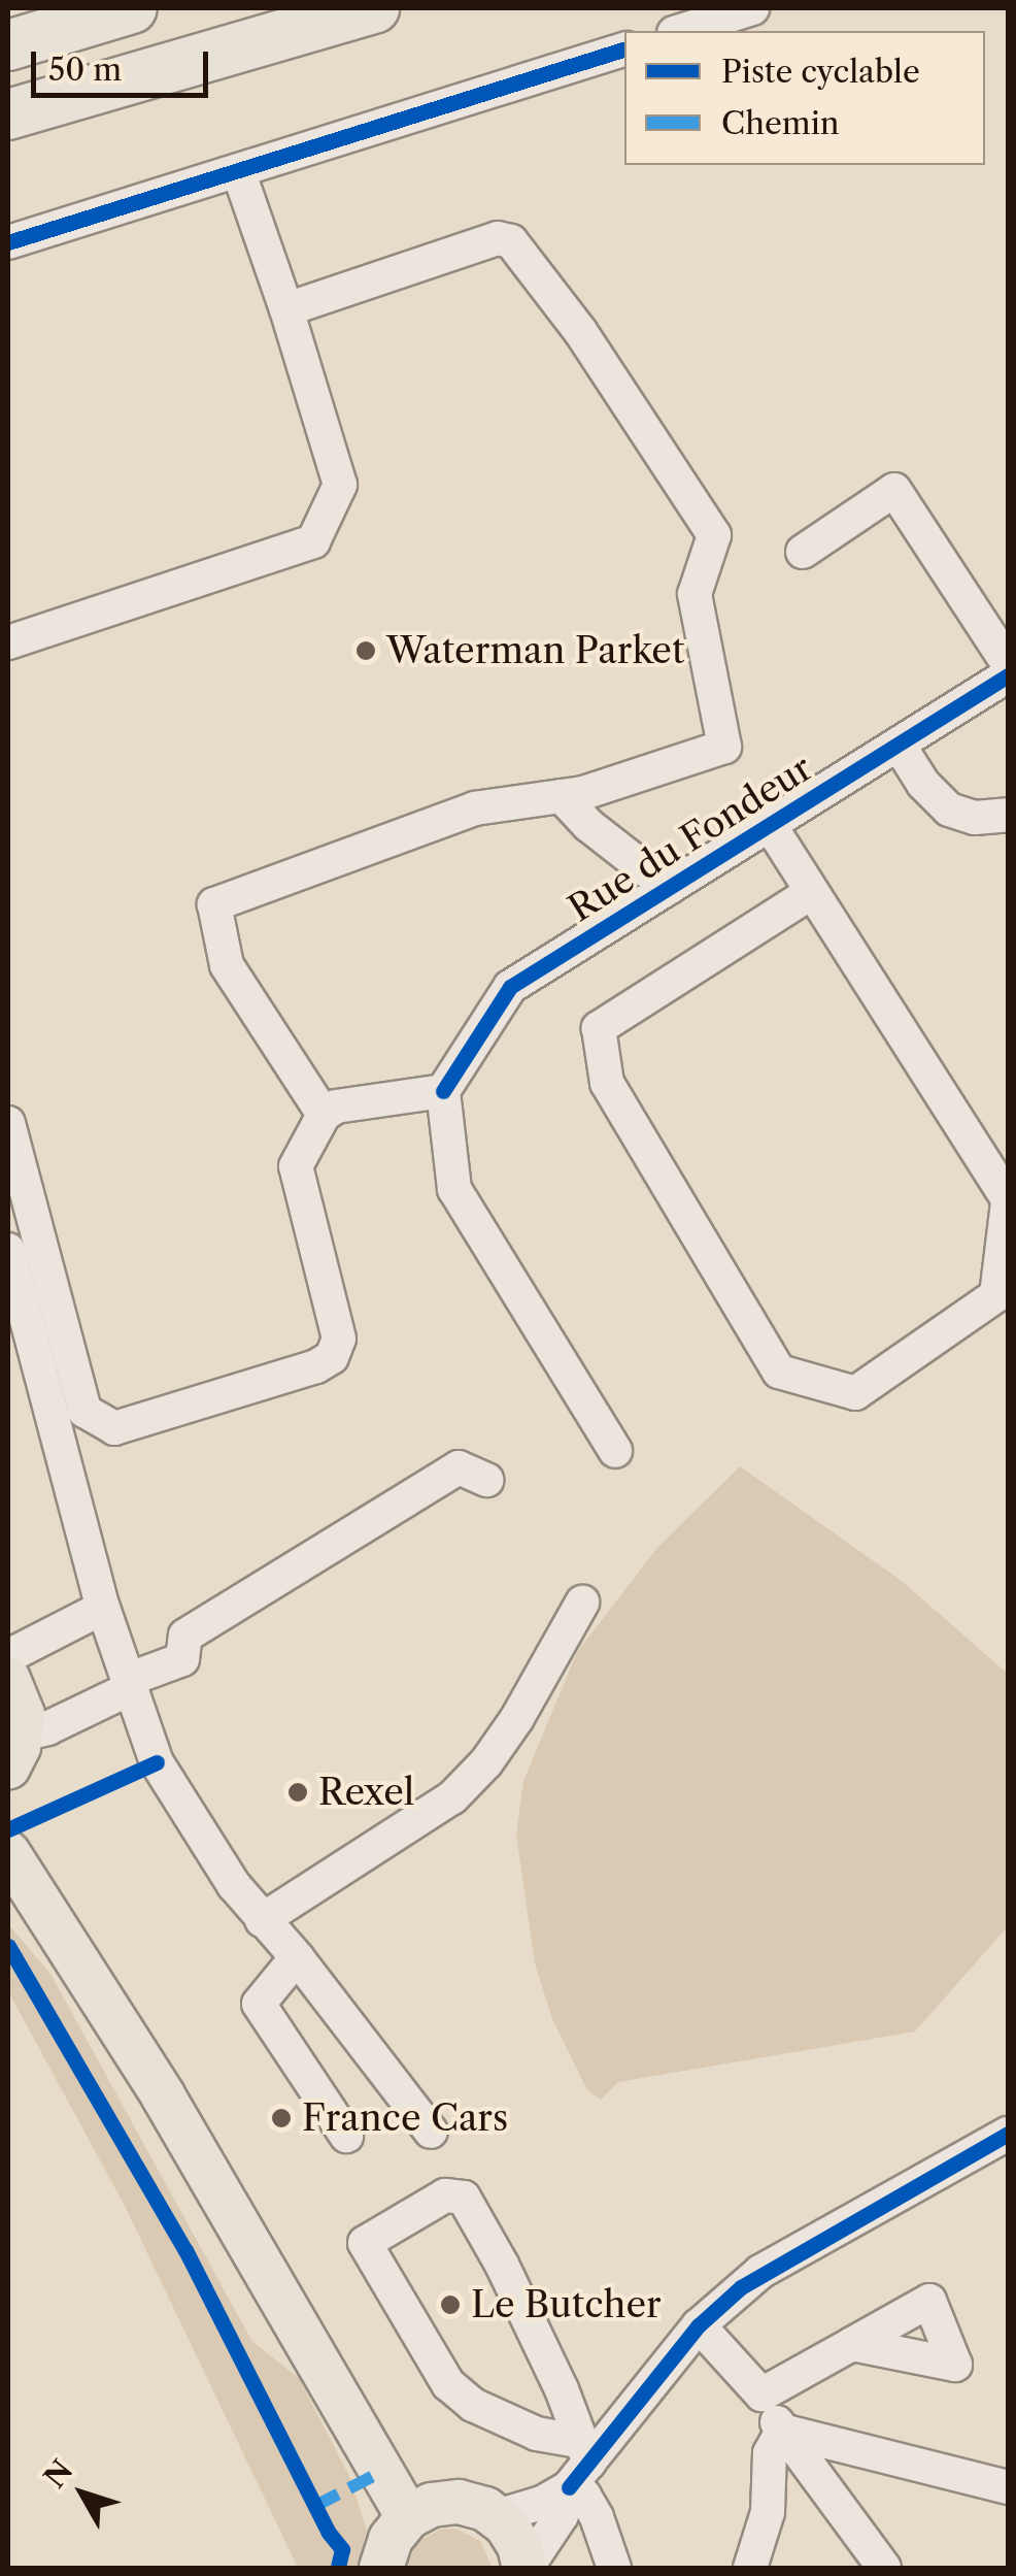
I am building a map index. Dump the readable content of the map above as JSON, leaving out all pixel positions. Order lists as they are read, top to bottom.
{
  "streets": {
    "street": ["Rue du Fondeur"]
  },
  "places": [
    "Waterman Parket",
    "Rexel",
    "France Cars",
    "Le Butcher"
  ],
  "legend": ["Piste cyclable", "Chemin"],
  "scale_bar": "50 m",
  "north": "top left"
}
